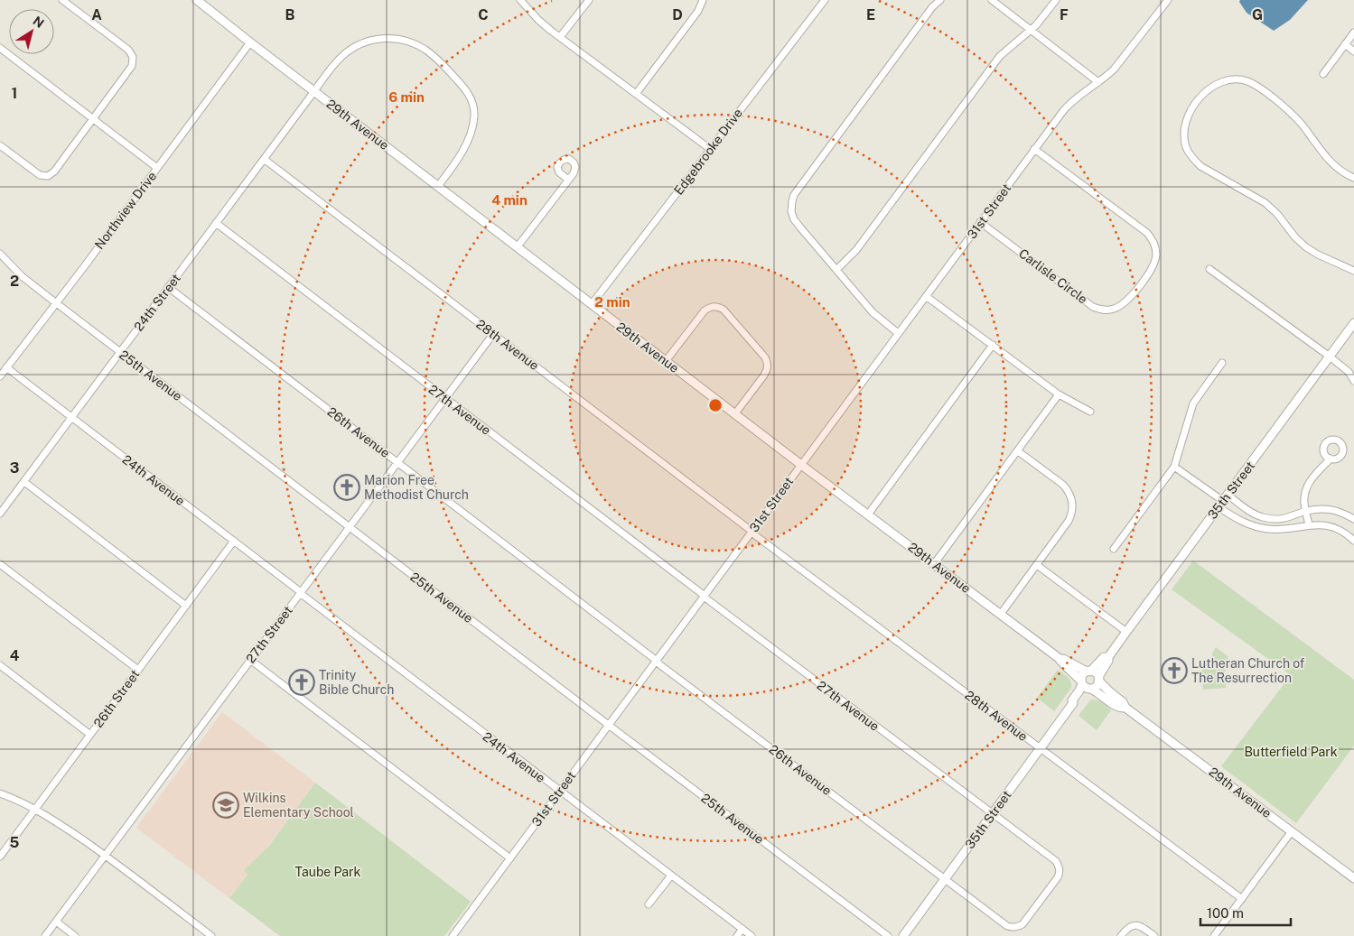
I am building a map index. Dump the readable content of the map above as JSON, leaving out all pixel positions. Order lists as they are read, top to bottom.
{
  "streets": {
    "street": [
      "29th Avenue",
      "Edgebrooke Drive",
      "Northview Drive",
      "31st Street",
      "Carlisle Circle",
      "24th Street",
      "28th Avenue",
      "25th Avenue",
      "27th Avenue",
      "26th Avenue",
      "24th Avenue",
      "35th Street",
      "27th Street",
      "26th Street"
    ]
  },
  "crossings": [
    ["29th Avenue", "Edgebrooke Drive"],
    ["29th Avenue", "Northview Drive"],
    ["29th Avenue", "31st Street"],
    ["29th Avenue", "24th Street"],
    ["29th Avenue", "35th Street"],
    ["Northview Drive", "25th Avenue"],
    ["Northview Drive", "24th Avenue"],
    ["31st Street", "Carlisle Circle"],
    ["31st Street", "28th Avenue"],
    ["31st Street", "25th Avenue"],
    ["31st Street", "27th Avenue"],
    ["31st Street", "26th Avenue"],
    ["31st Street", "24th Avenue"],
    ["24th Street", "28th Avenue"],
    ["24th Street", "25th Avenue"],
    ["24th Street", "27th Avenue"],
    ["24th Street", "26th Avenue"],
    ["24th Street", "24th Avenue"],
    ["28th Avenue", "35th Street"],
    ["28th Avenue", "27th Street"],
    ["25th Avenue", "27th Street"],
    ["27th Avenue", "26th Avenue"],
    ["27th Avenue", "35th Street"],
    ["27th Avenue", "27th Street"],
    ["26th Avenue", "35th Street"],
    ["26th Avenue", "27th Street"],
    ["24th Avenue", "27th Street"],
    ["24th Avenue", "26th Street"]
  ],
  "parks": ["Butterfield Park", "Taube Park"],
  "places": {
    "church": ["Marion Free Methodist Church", "Lutheran Church of The Resurrection", "Trinity Bible Church"],
    "school or university": ["Wilkins Elementary School"]
  },
  "scale_bar": "100 m",
  "north": "top right",
  "grid": {
    "columns": [
      "A",
      "B",
      "C",
      "D",
      "E",
      "F",
      "G"
    ],
    "rows": [
      "1",
      "2",
      "3",
      "4",
      "5"
    ]
  },
  "rings": ["6 min", "4 min", "2 min"]
}
